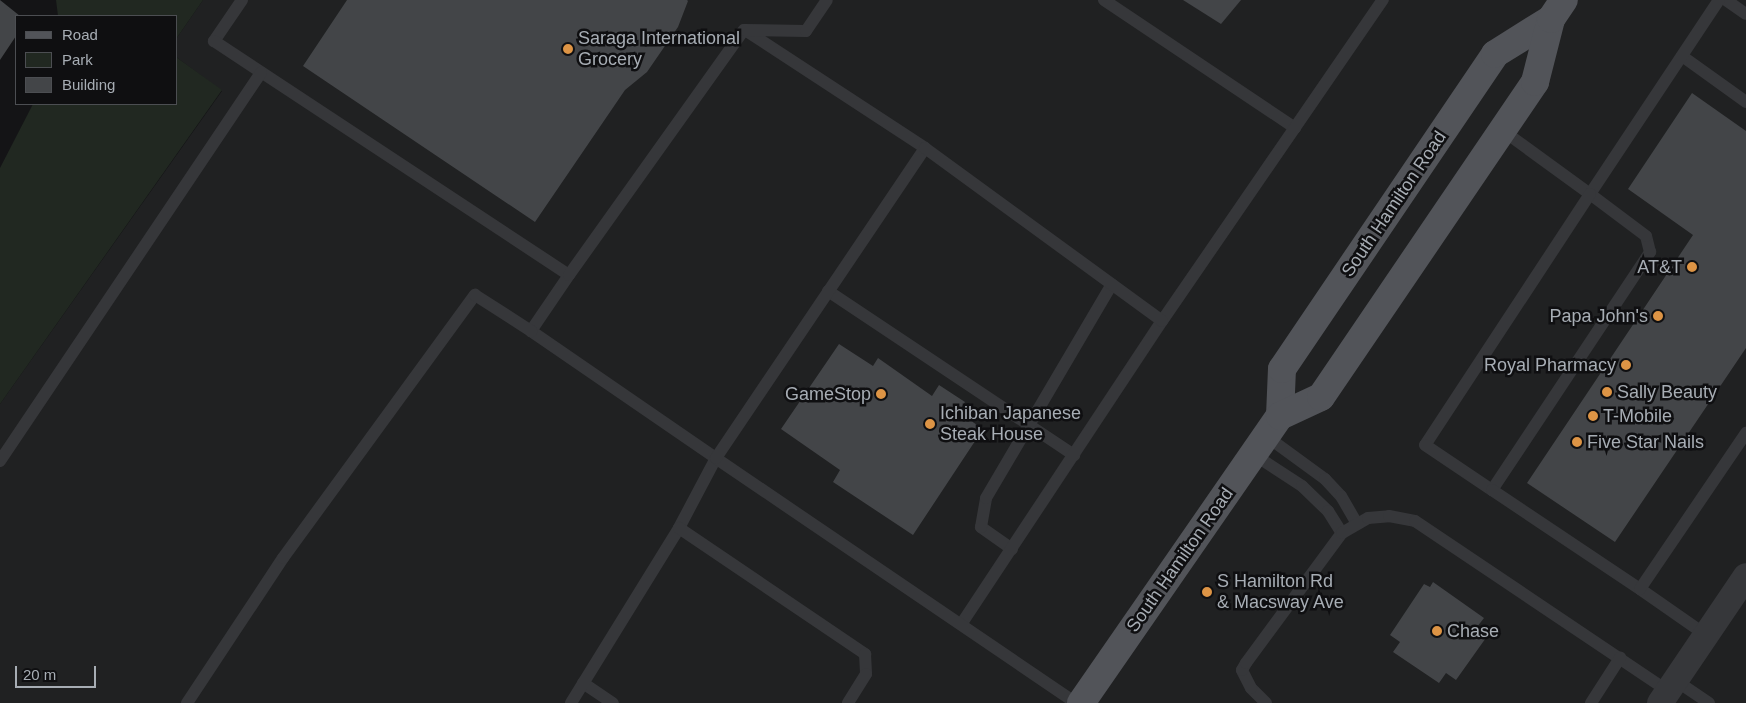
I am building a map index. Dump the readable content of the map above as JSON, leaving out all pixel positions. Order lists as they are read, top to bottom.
{
  "streets": {
    "main road": ["South Hamilton Road"]
  },
  "places": [
    "Saraga International Grocery",
    "AT&T",
    "Papa John's",
    "Royal Pharmacy",
    "Sally Beauty",
    "GameStop",
    "T-Mobile",
    "Ichiban Japanese Steak House",
    "Five Star Nails",
    "S Hamilton Rd & Macsway Ave",
    "Chase"
  ],
  "legend": ["Road", "Park", "Building"],
  "scale_bar": "20 m"
}
